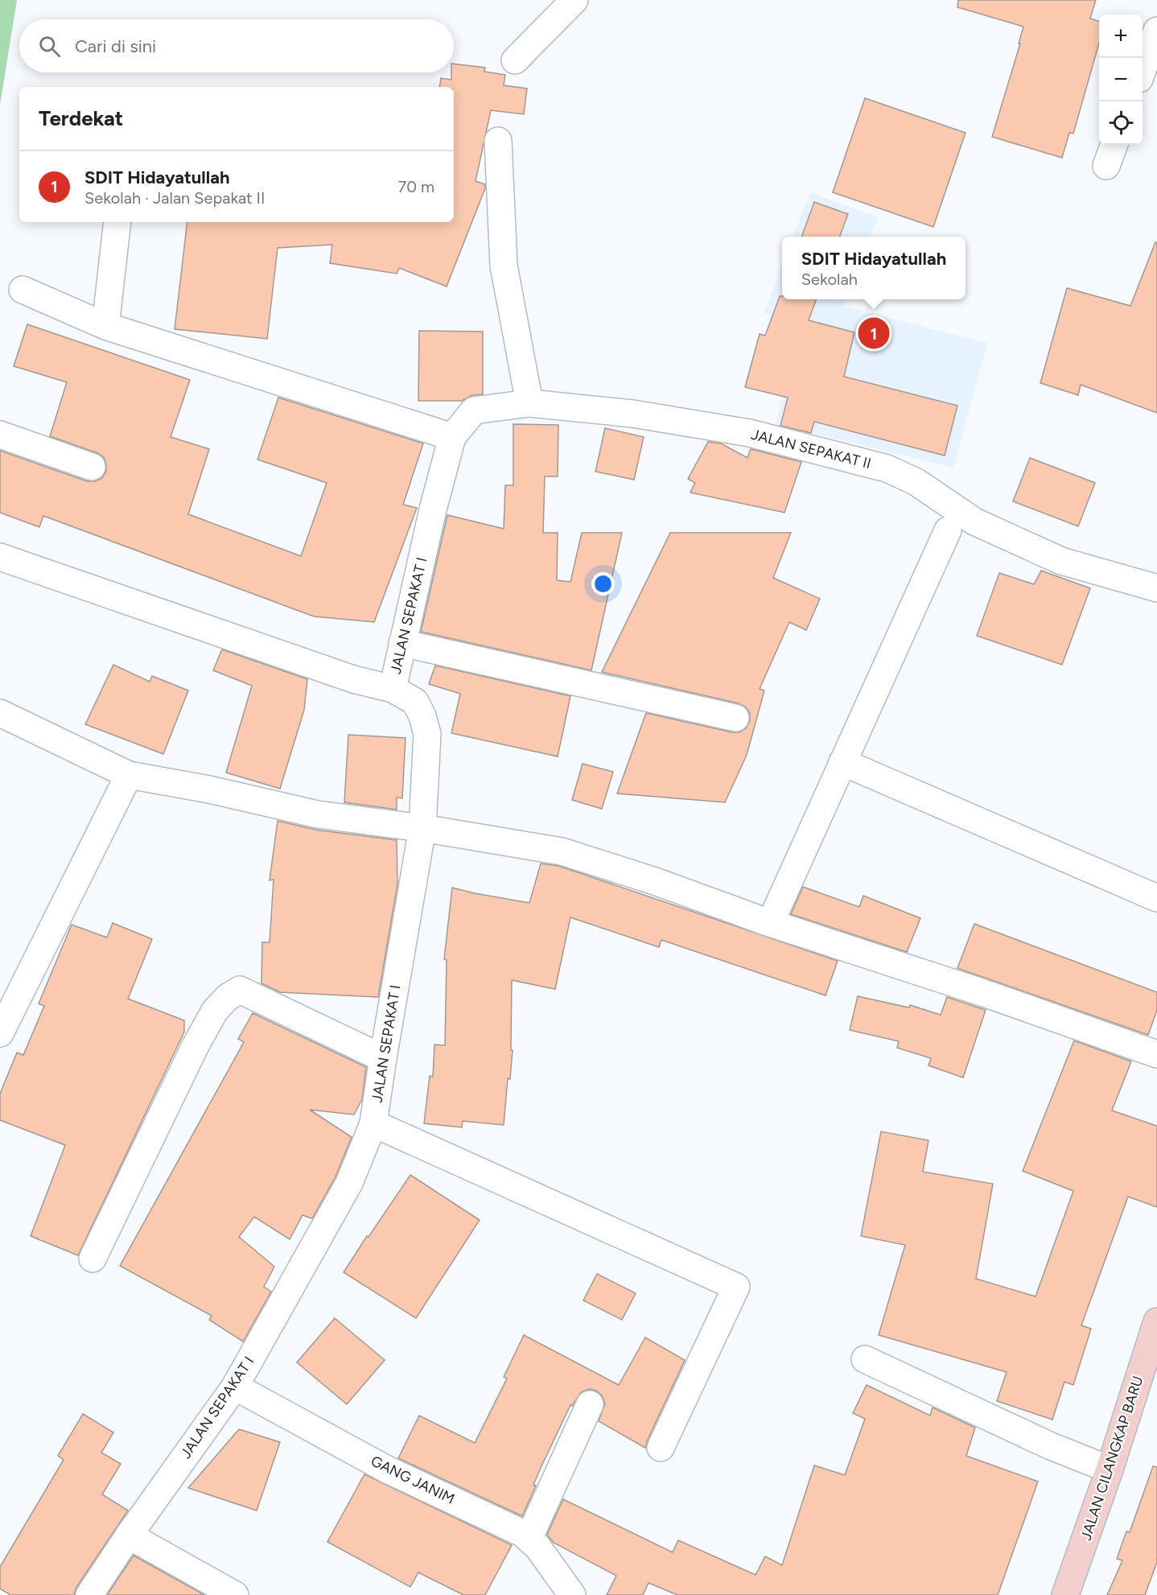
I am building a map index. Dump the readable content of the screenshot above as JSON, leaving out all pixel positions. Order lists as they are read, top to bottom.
{
  "streets": {
    "street": [
      "JALAN SEPAKAT II",
      "JALAN SEPAKAT I",
      "JALAN CILANGKAP BARU",
      "GANG JANIM"
    ]
  },
  "crossings": [
    ["JALAN SEPAKAT II", "JALAN SEPAKAT I"],
    ["JALAN SEPAKAT I", "GANG JANIM"]
  ],
  "page": {
    "map_buttons": ["+", "−"],
    "search": "Cari di sini",
    "heading": "Terdekat",
    "list": [
      {
        "mark": "1",
        "name": "SDIT Hidayatullah",
        "note": "Sekolah · Jalan Sepakat II",
        "value": "70 m"
      }
    ],
    "popup": ["SDIT Hidayatullah", "Sekolah"],
    "pins": "1"
  }
}
